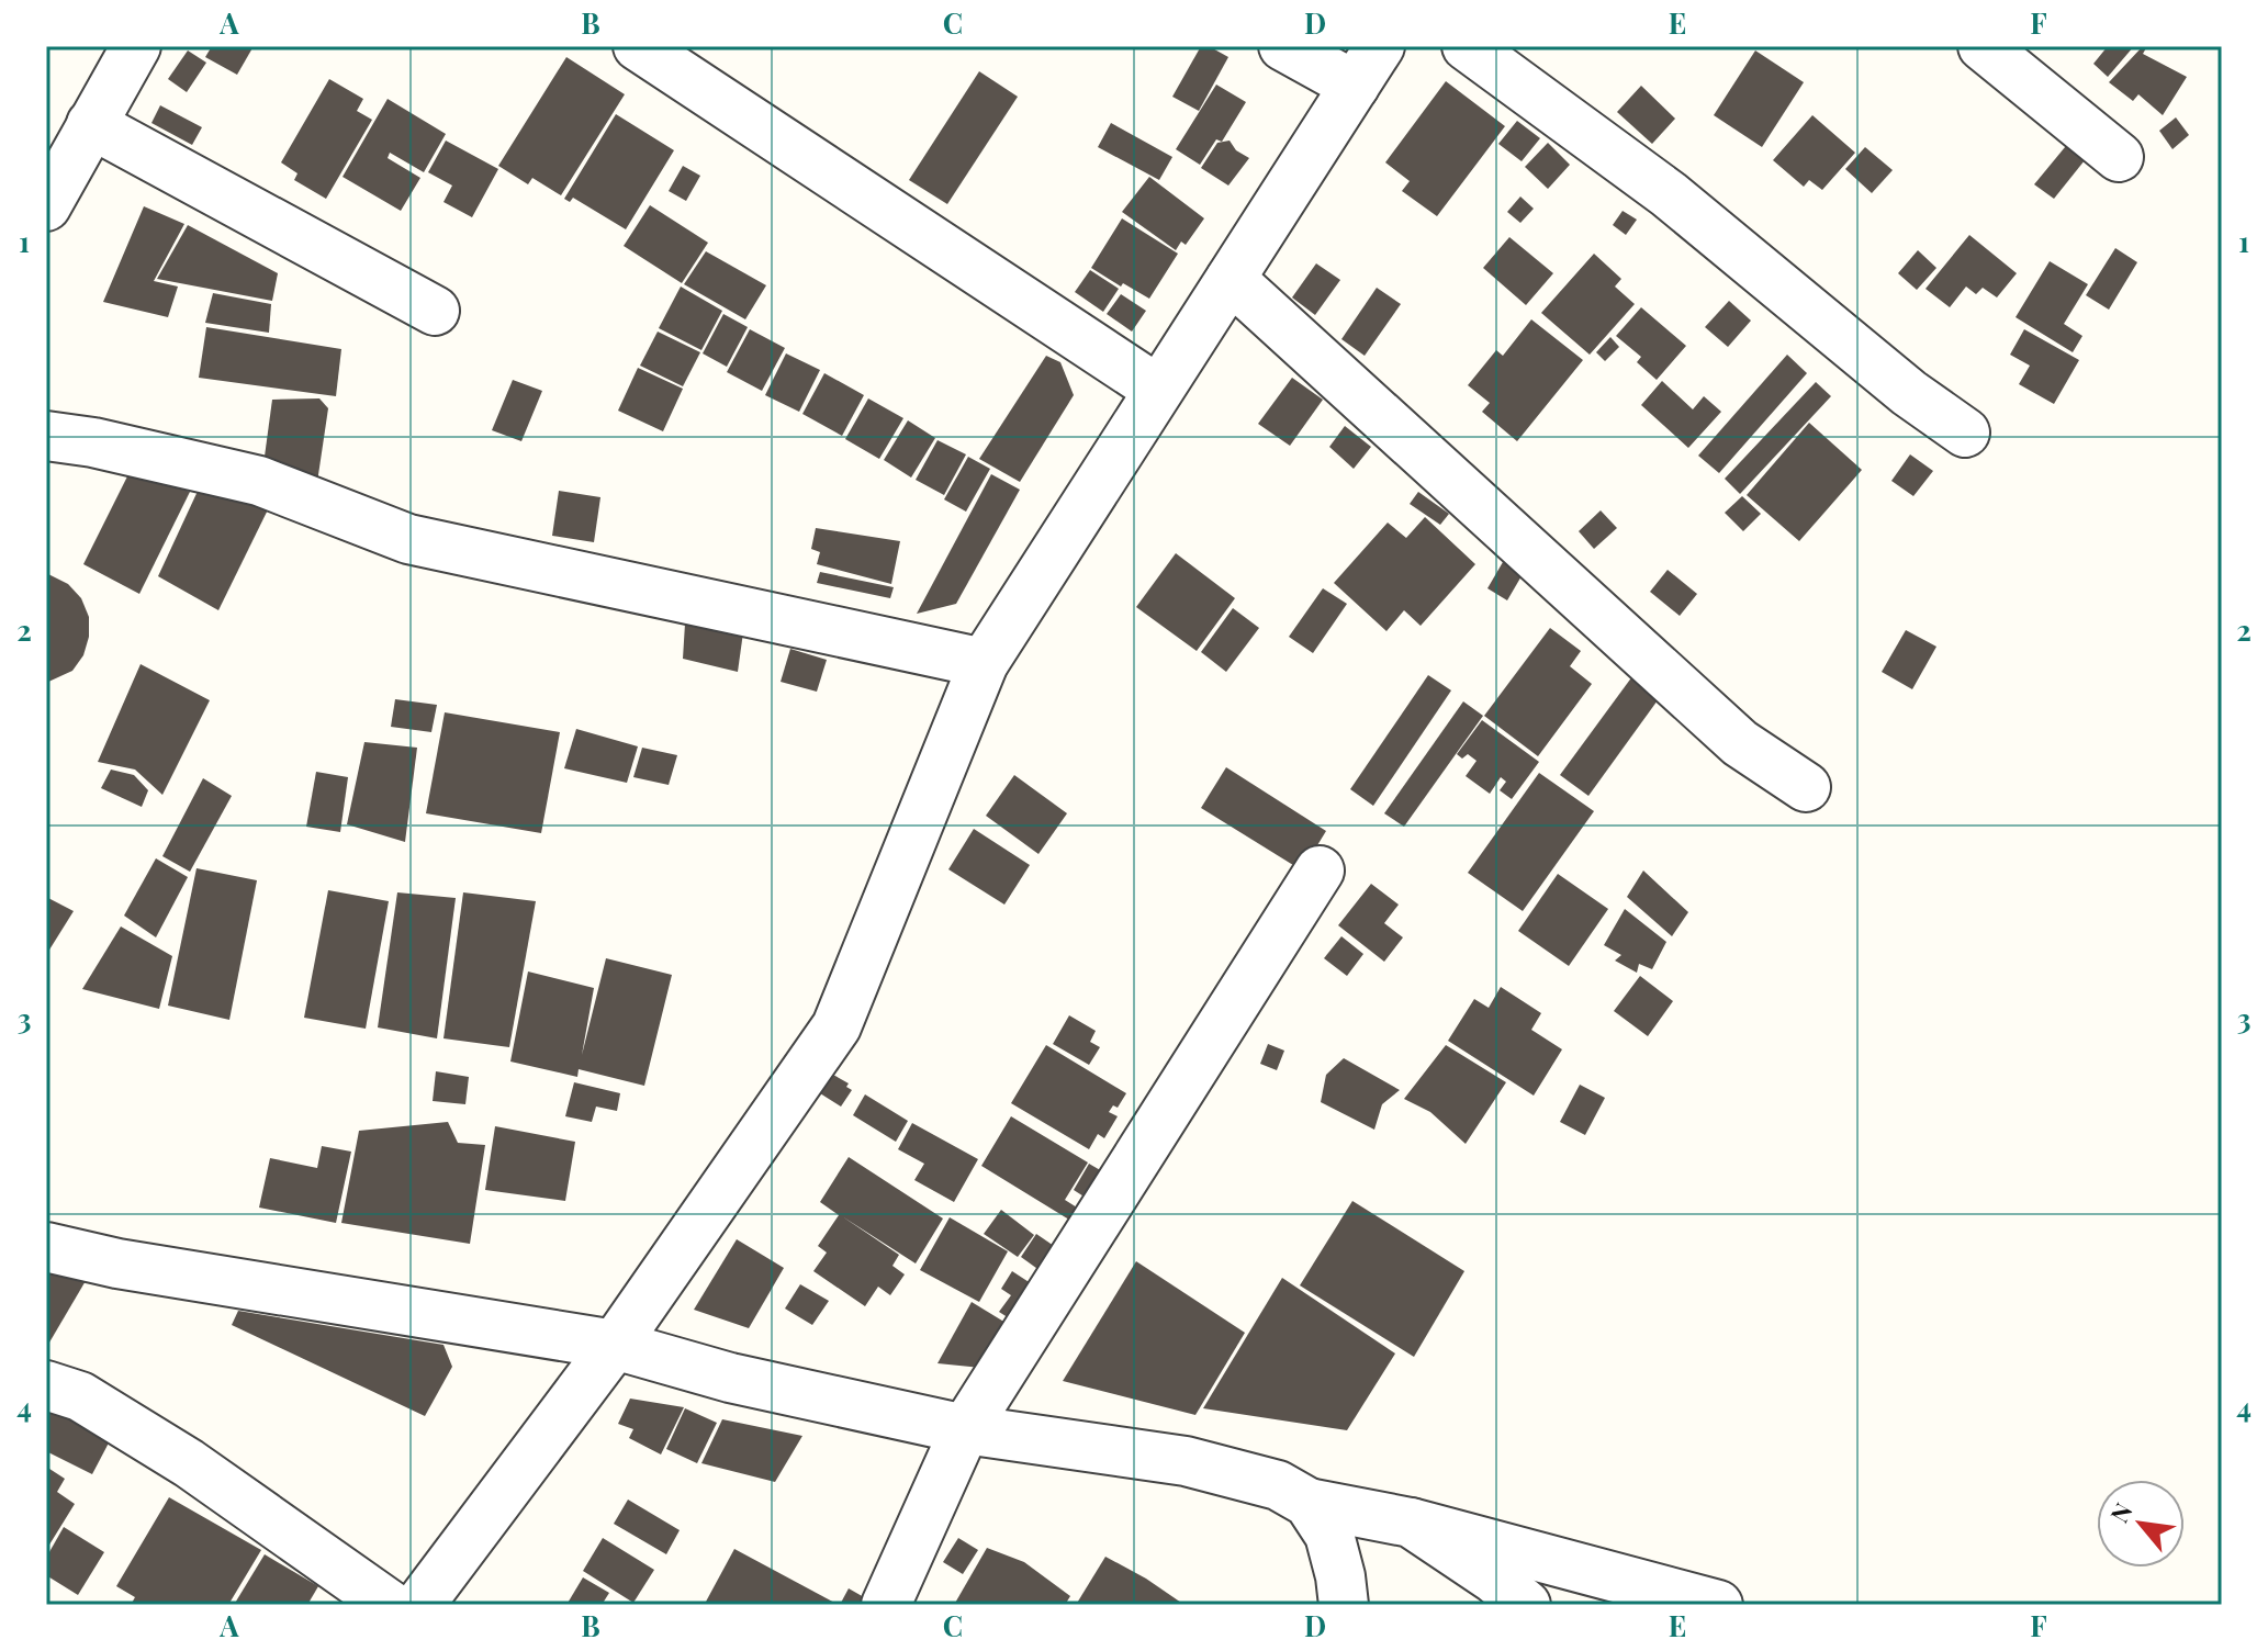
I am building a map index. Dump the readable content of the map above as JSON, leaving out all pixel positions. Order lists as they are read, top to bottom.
{
  "north": "top left",
  "grid": {
    "columns": [
      "A",
      "B",
      "C",
      "D",
      "E",
      "F"
    ],
    "rows": [
      "1",
      "2",
      "3",
      "4"
    ]
  }
}
